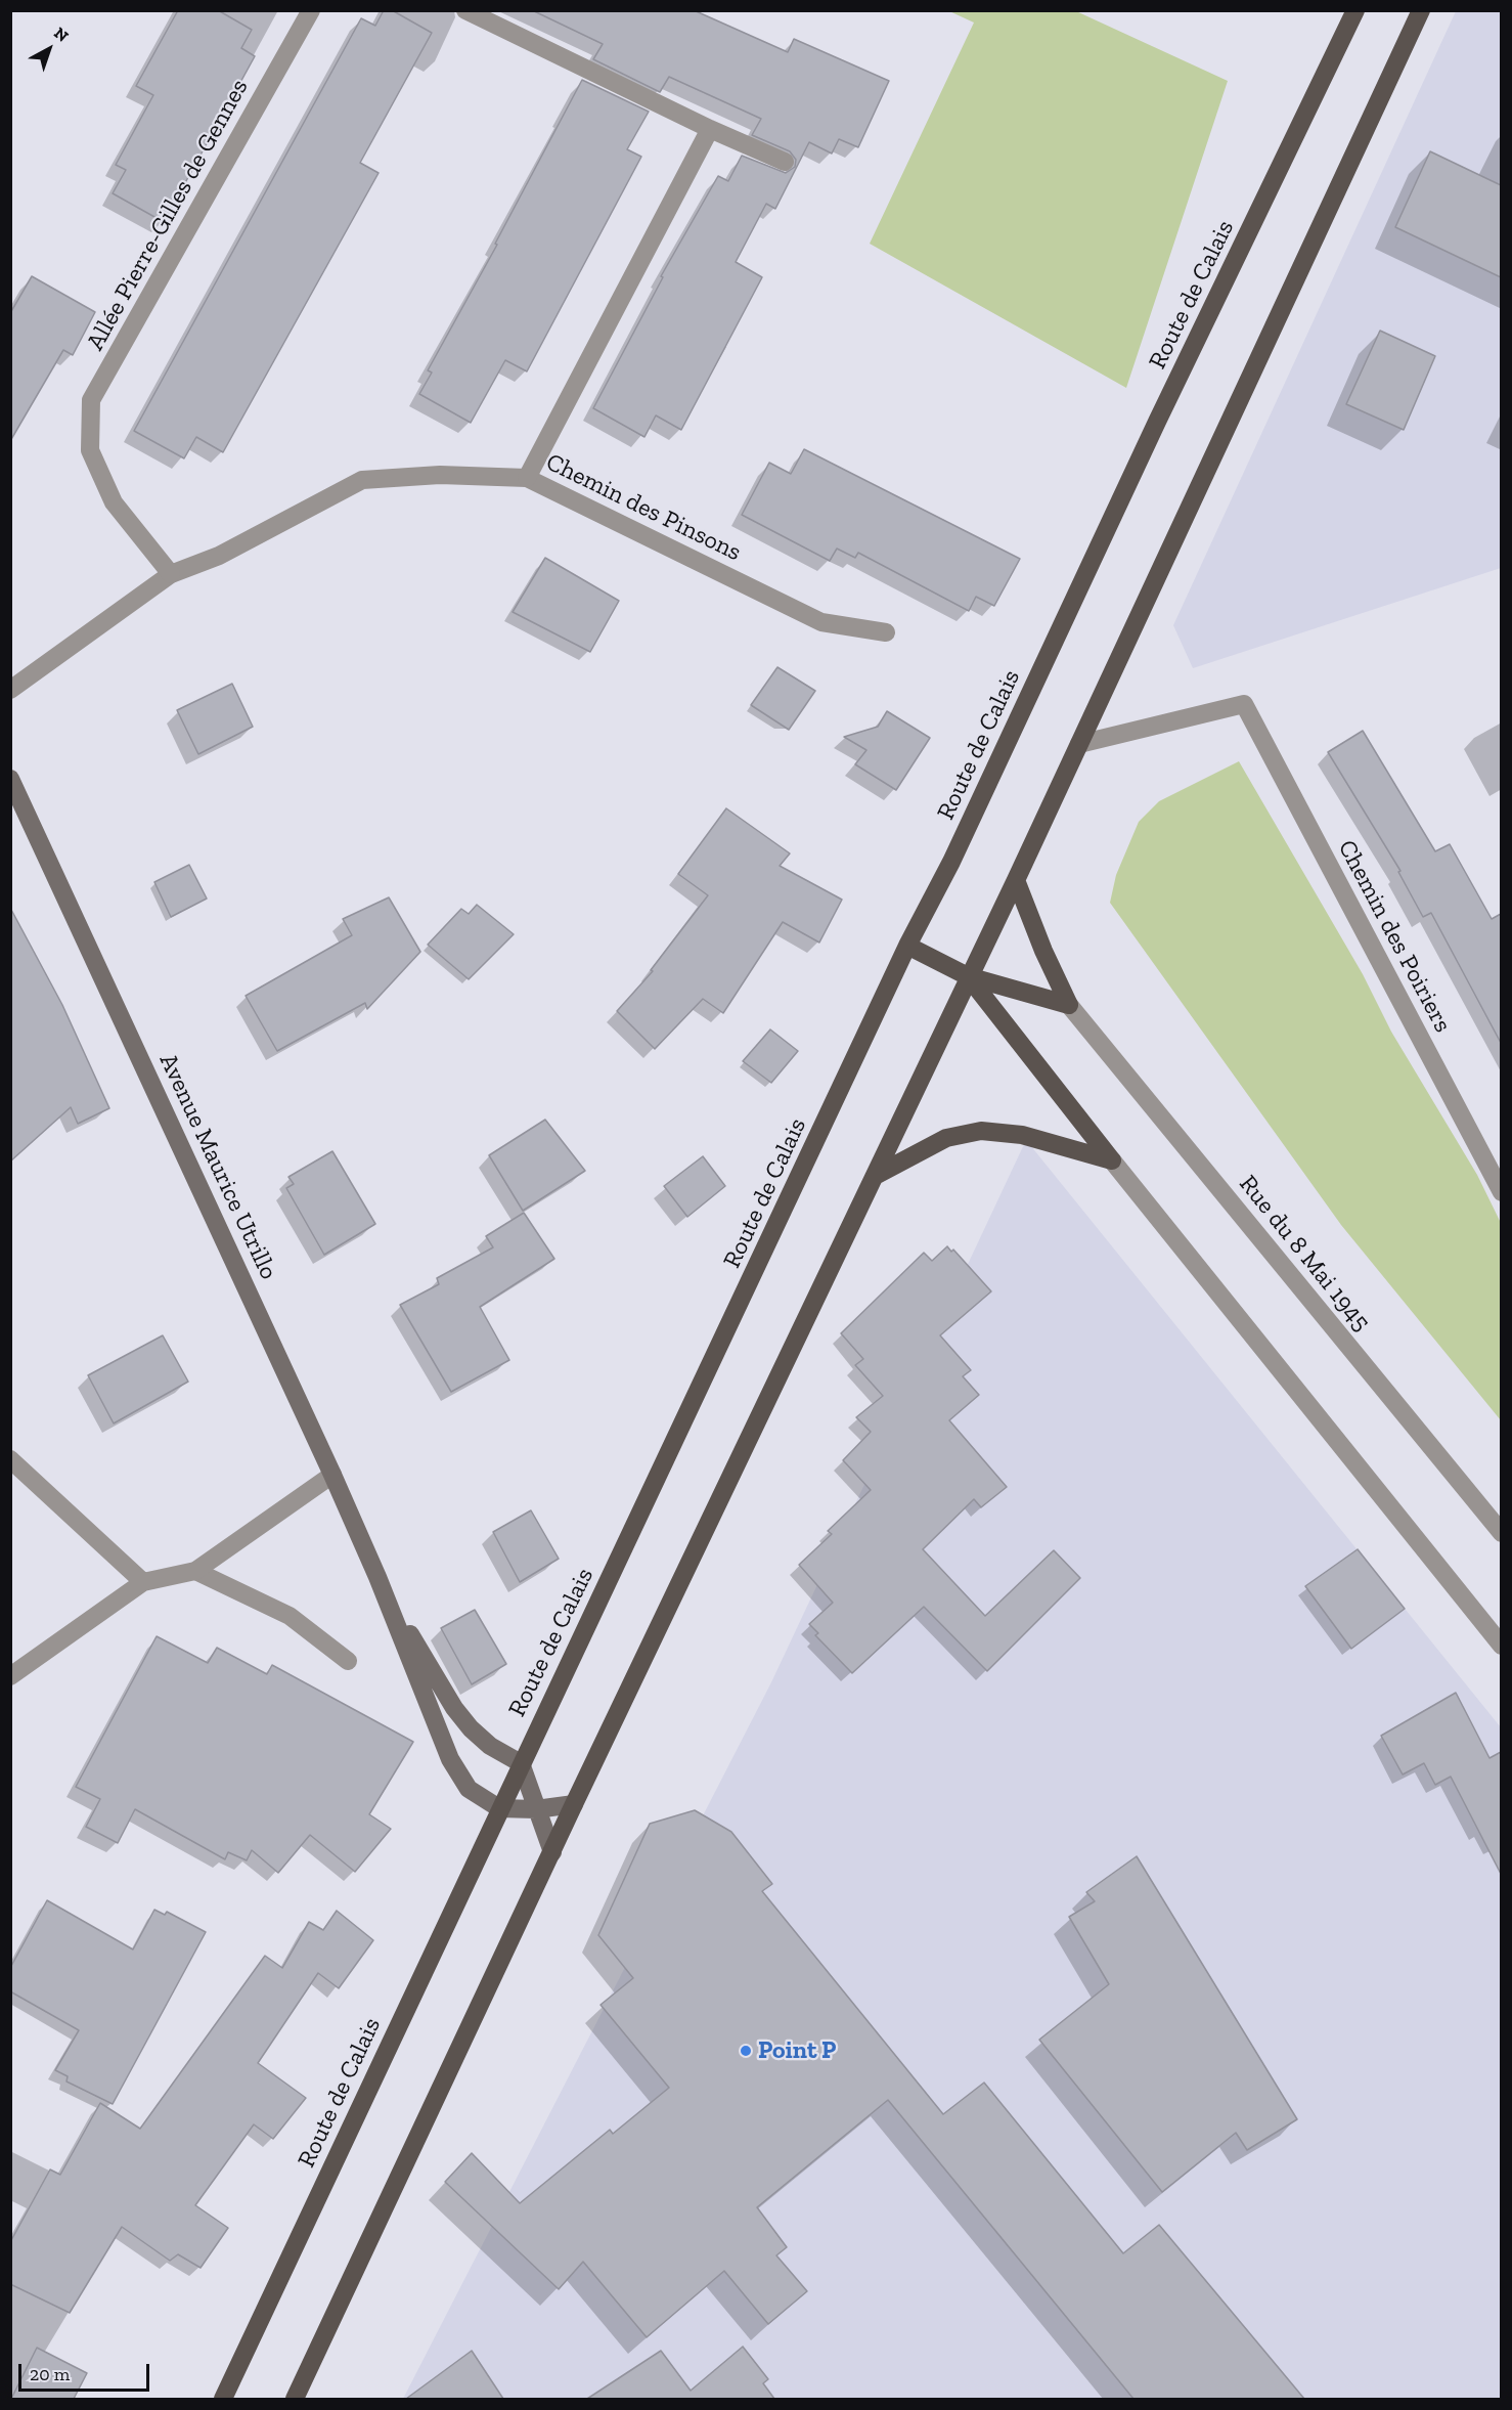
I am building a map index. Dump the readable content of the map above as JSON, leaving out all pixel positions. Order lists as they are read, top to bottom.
{
  "streets": {
    "main road": ["Route de Calais", "Avenue Maurice Utrillo"],
    "street": [
      "Allée Pierre-Gilles de Gennes",
      "Chemin des Pinsons",
      "Chemin des Poiriers",
      "Rue du 8 Mai 1945"
    ]
  },
  "crossings": [
    ["Allée Pierre-Gilles de Gennes", "Chemin des Pinsons"],
    ["Route de Calais", "Avenue Maurice Utrillo"]
  ],
  "places": ["Point P"],
  "scale_bar": "20 m",
  "north": "top right"
}
